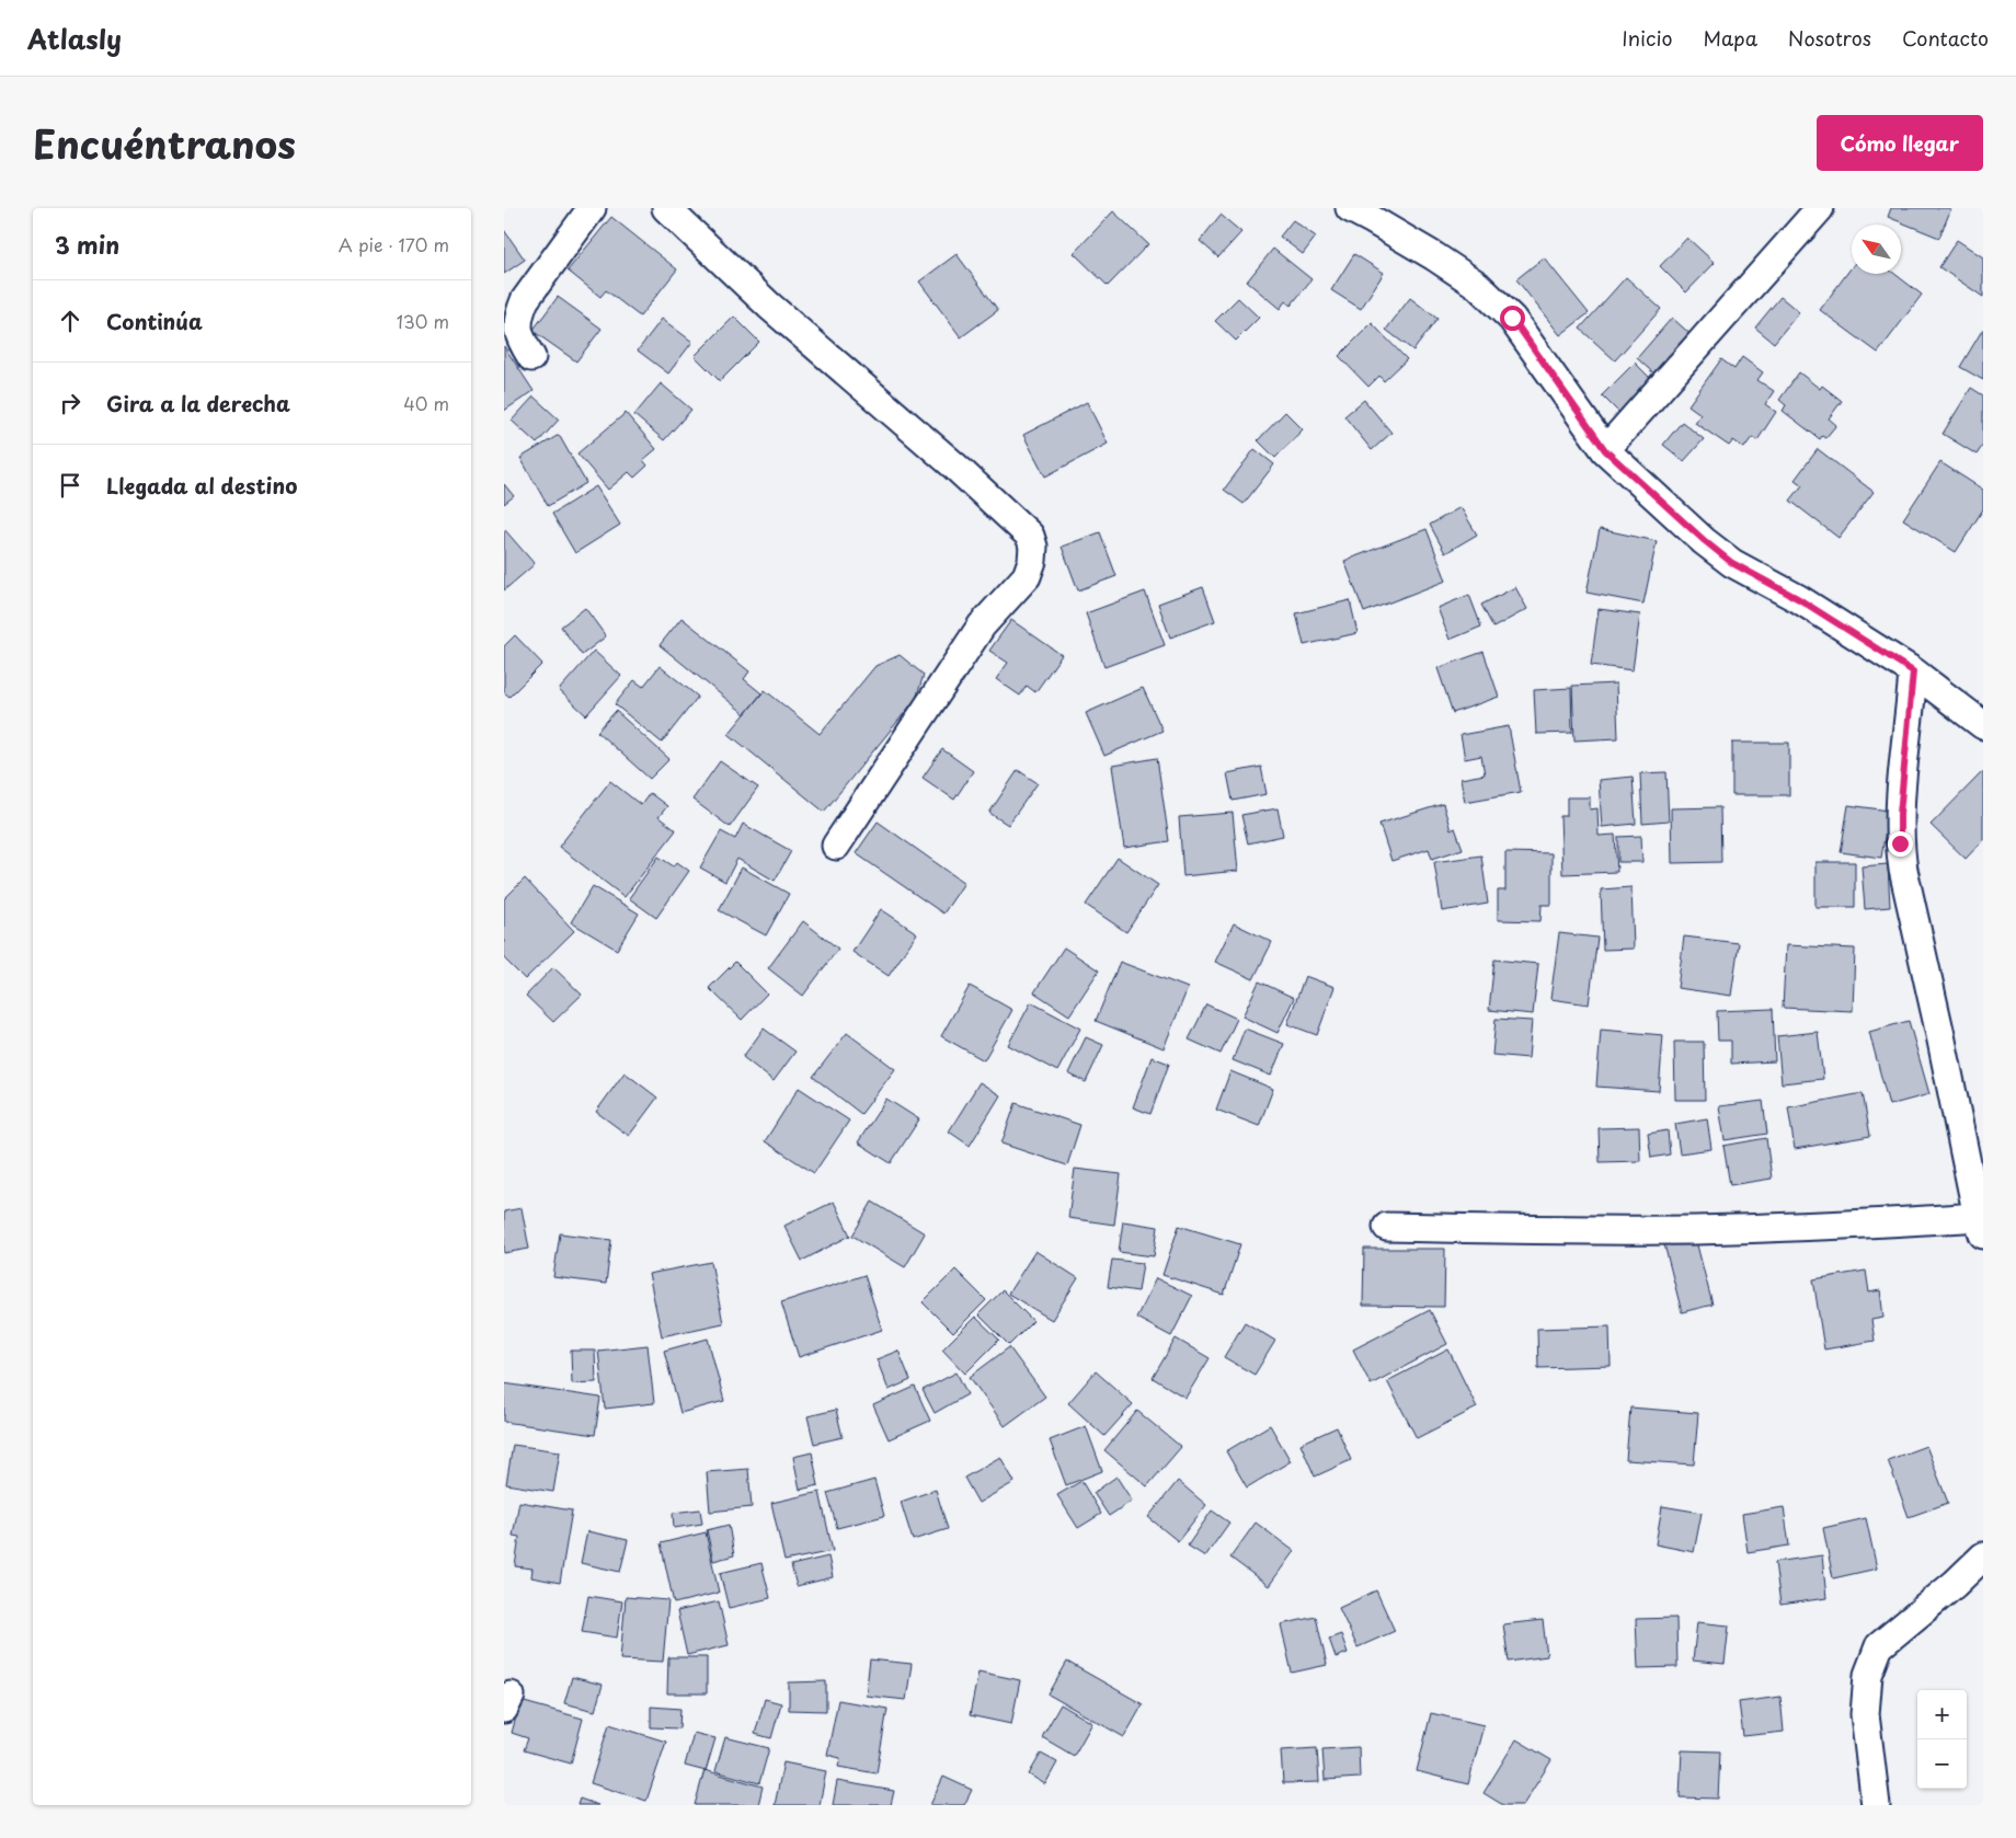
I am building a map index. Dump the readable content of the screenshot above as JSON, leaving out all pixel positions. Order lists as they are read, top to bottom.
{
  "north": "top left",
  "page": {
    "header": "Atlasly",
    "nav": [
      "Inicio",
      "Mapa",
      "Nosotros",
      "Contacto"
    ],
    "title": "Encuéntranos",
    "buttons": "Cómo llegar",
    "heading": ["3 min", "A pie · 170 m"],
    "list": [
      ["Continúa", "130 m"],
      ["Gira a la derecha", "40 m"],
      "Llegada al destino"
    ],
    "map_buttons": ["+", "−"]
  }
}
